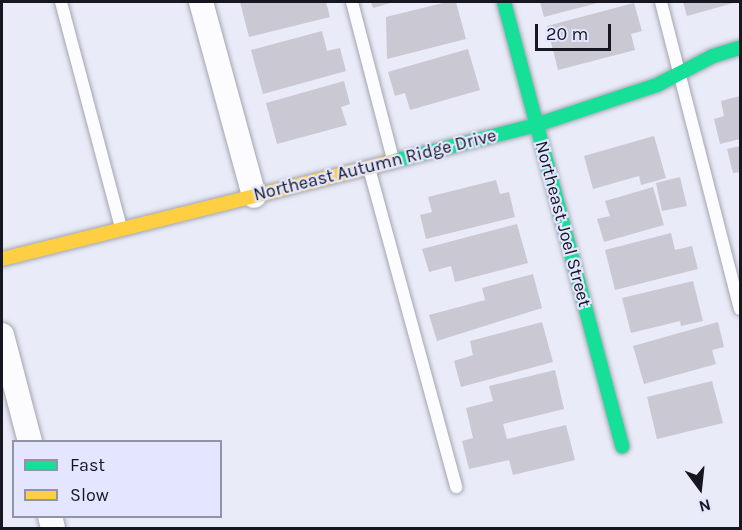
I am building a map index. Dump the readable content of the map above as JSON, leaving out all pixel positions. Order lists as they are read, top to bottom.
{
  "streets": {
    "street": ["Northeast Autumn Ridge Drive", "Northeast Joel Street"]
  },
  "crossings": [
    ["Northeast Autumn Ridge Drive", "Northeast Joel Street"]
  ],
  "legend": ["Fast", "Slow"],
  "scale_bar": "20 m",
  "north": "bottom"
}
